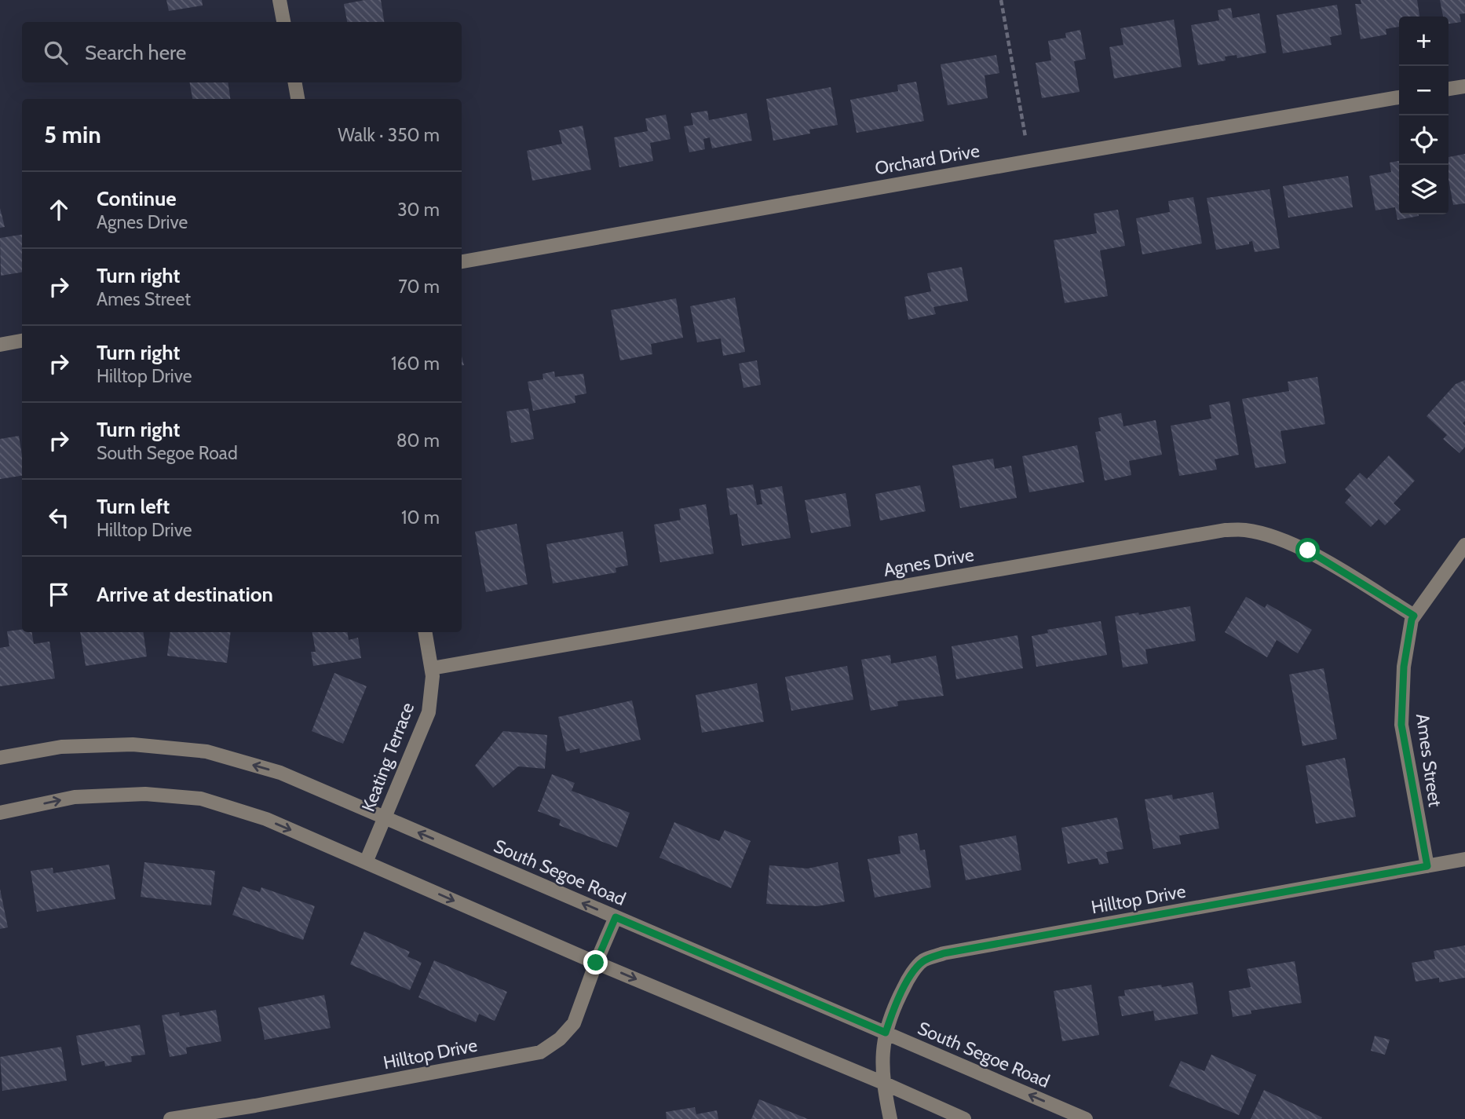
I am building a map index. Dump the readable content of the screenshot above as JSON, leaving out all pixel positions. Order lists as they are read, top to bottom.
{
  "streets": {
    "street": [
      "Orchard Drive",
      "Agnes Drive",
      "Keating Terrace",
      "Ames Street",
      "South Segoe Road",
      "Hilltop Drive"
    ]
  },
  "crossings": [
    ["Agnes Drive", "Keating Terrace"],
    ["Agnes Drive", "Ames Street"],
    ["Keating Terrace", "South Segoe Road"],
    ["Ames Street", "Hilltop Drive"],
    ["South Segoe Road", "Hilltop Drive"]
  ],
  "page": {
    "map_buttons": ["+", "−"],
    "search": "Search here",
    "heading": ["5 min", "Walk · 350 m"],
    "list": [
      ["Continue", "Agnes Drive", "30 m"],
      ["Turn right", "Ames Street", "70 m"],
      ["Turn right", "Hilltop Drive", "160 m"],
      ["Turn right", "South Segoe Road", "80 m"],
      ["Turn left", "Hilltop Drive", "10 m"],
      "Arrive at destination"
    ]
  }
}
